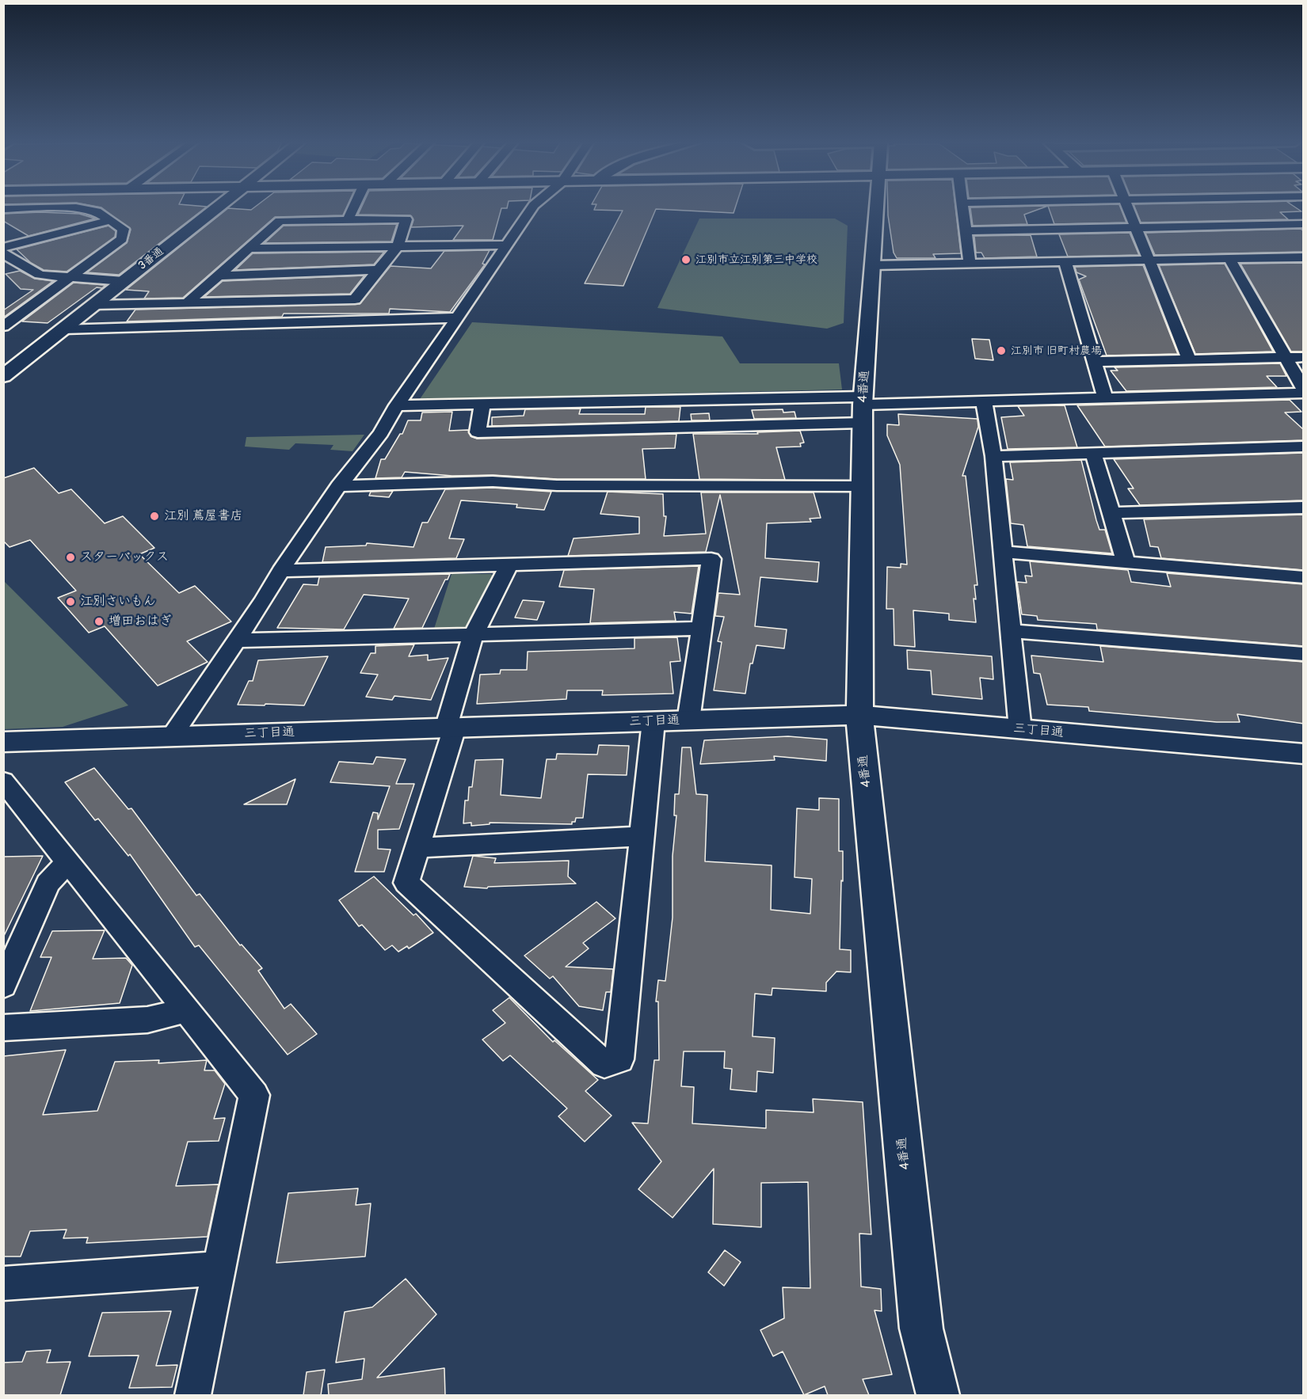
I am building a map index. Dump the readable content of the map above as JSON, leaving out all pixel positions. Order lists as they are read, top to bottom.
{
  "streets": {
    "street": ["3番通", "4番通", "三丁目通"]
  },
  "crossings": [
    ["4番通", "三丁目通"]
  ],
  "places": [
    "江別市立江別第三中学校",
    "江別市 旧町村農場",
    "江別 蔦屋書店",
    "スターバックス",
    "江別さいもん",
    "増田おはぎ"
  ]
}
